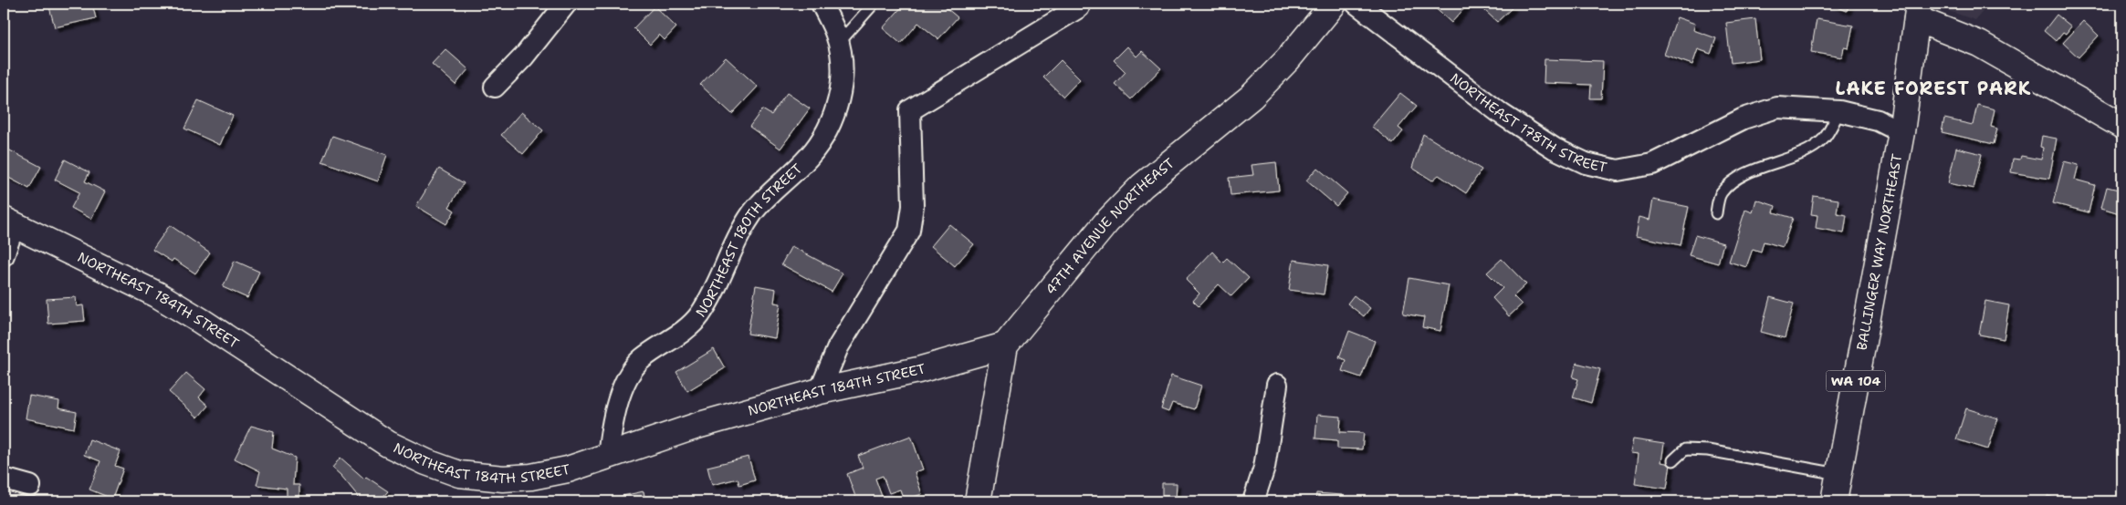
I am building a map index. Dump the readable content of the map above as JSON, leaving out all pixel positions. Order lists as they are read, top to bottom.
{
  "streets": {
    "street": [
      "NORTHEAST 178TH STREET",
      "47TH AVENUE NORTHEAST",
      "NORTHEAST 180TH STREET",
      "BALLINGER WAY NORTHEAST",
      "NORTHEAST 184TH STREET",
      "WA 104"
    ]
  },
  "crossings": [
    ["NORTHEAST 178TH STREET", "BALLINGER WAY NORTHEAST"],
    ["47TH AVENUE NORTHEAST", "NORTHEAST 184TH STREET"],
    ["NORTHEAST 180TH STREET", "NORTHEAST 184TH STREET"]
  ],
  "districts": ["LAKE FOREST PARK"]
}
